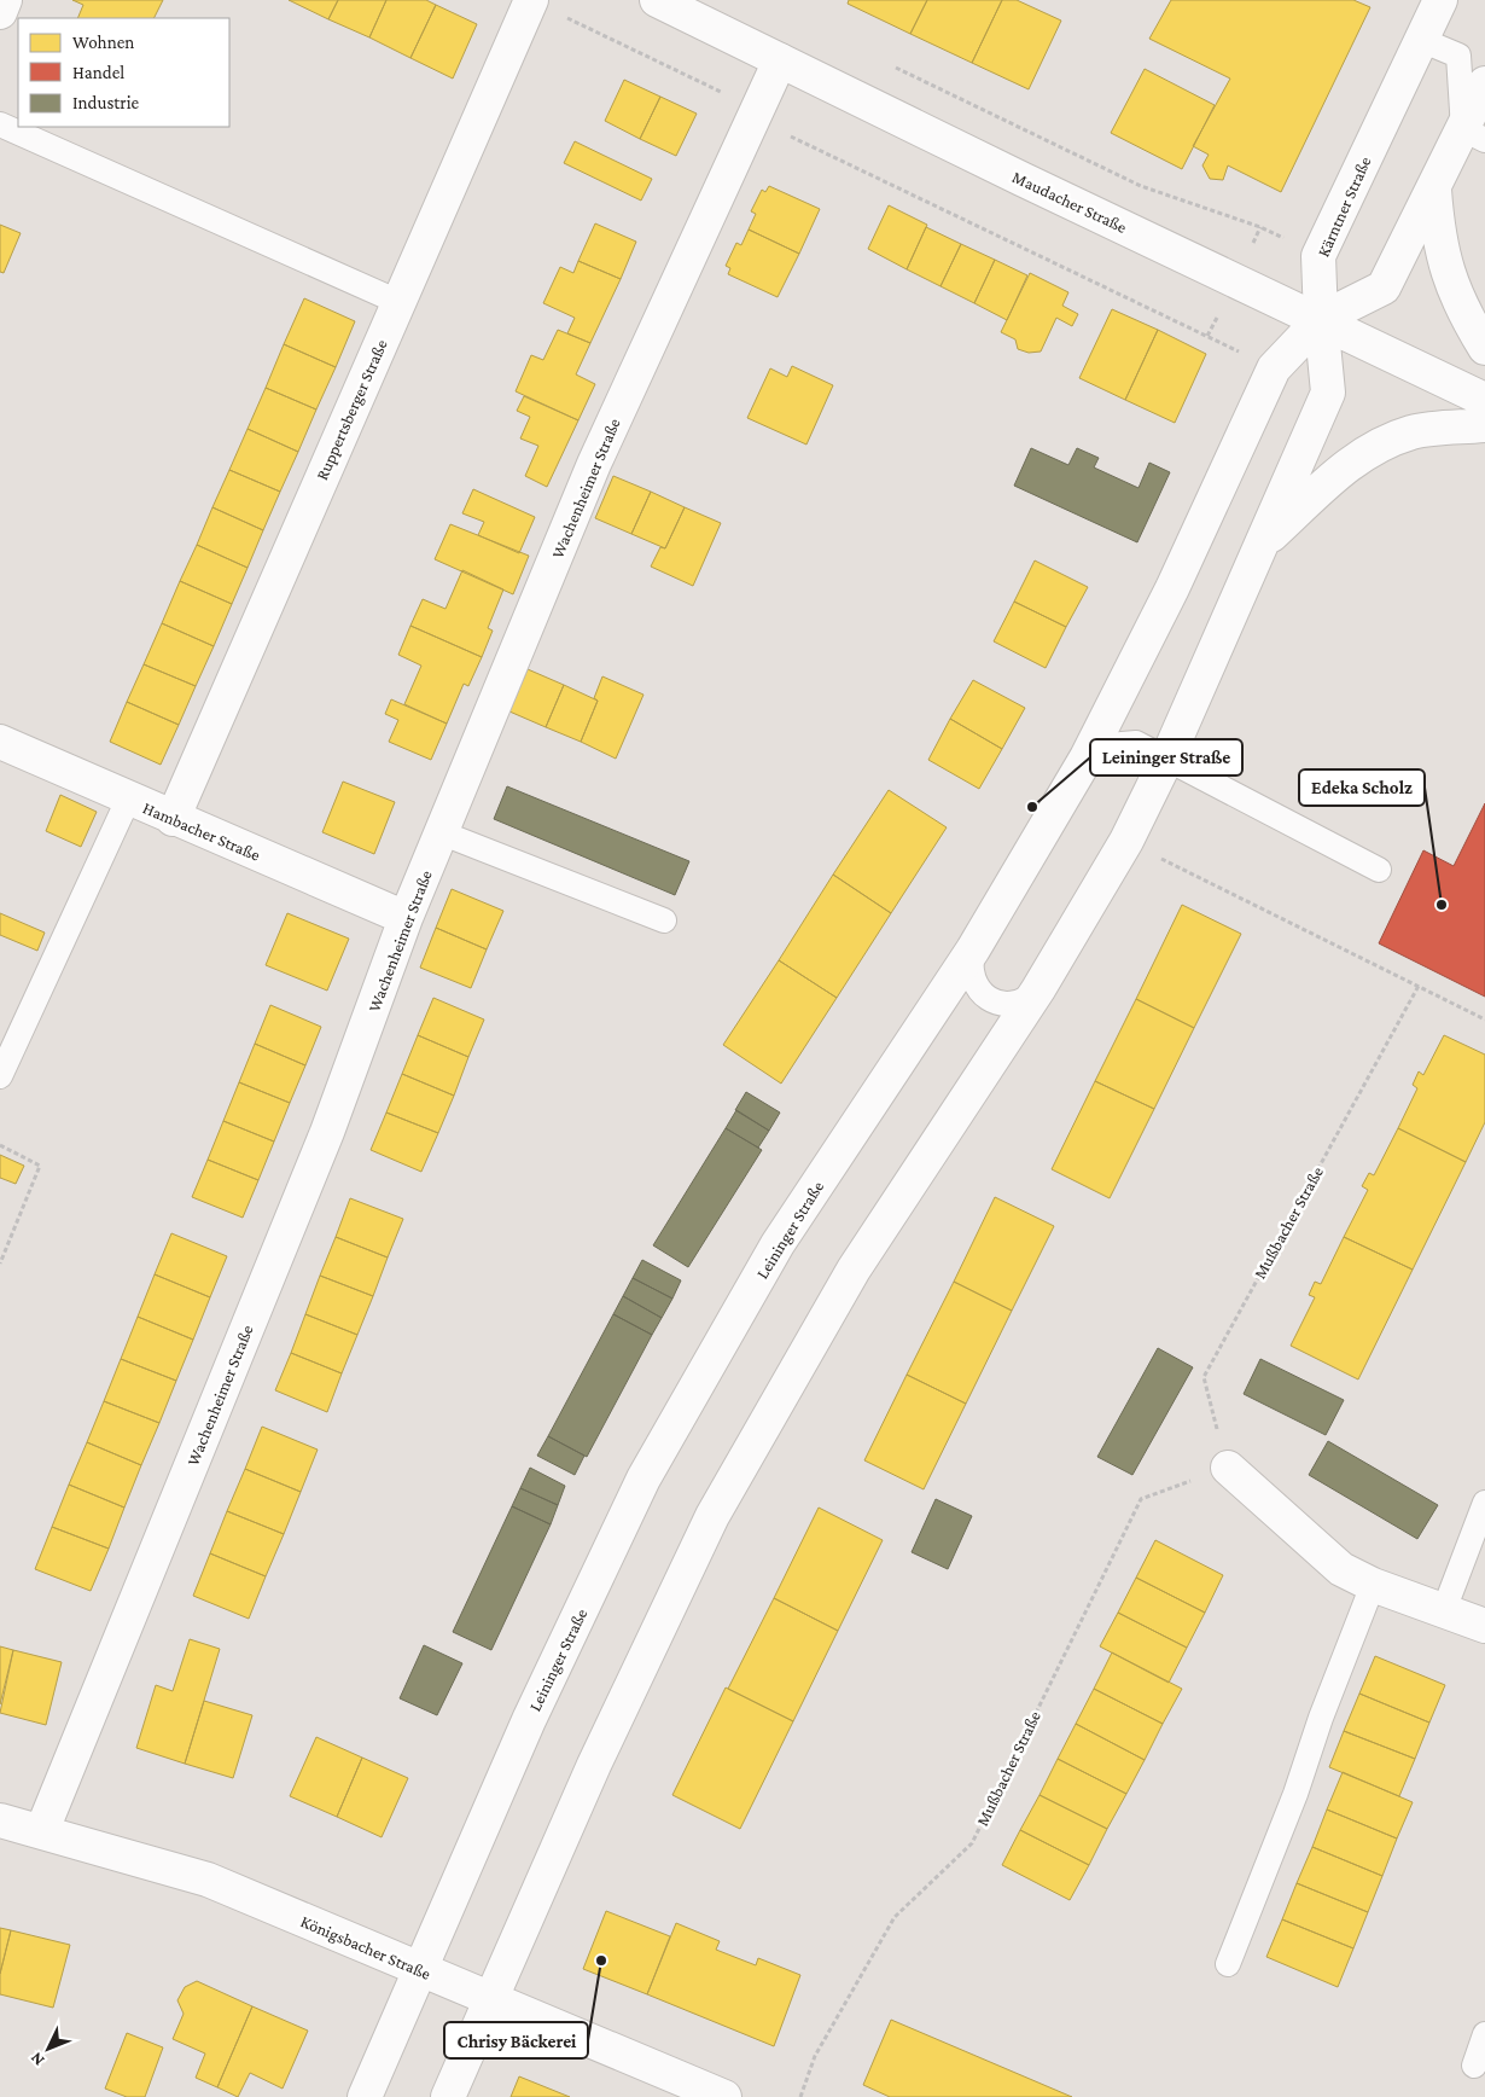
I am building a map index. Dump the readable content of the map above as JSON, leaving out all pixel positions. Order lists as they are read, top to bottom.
{
  "streets": {
    "street": [
      "Maudacher Straße",
      "Kärntner Straße",
      "Ruppertsberger Straße",
      "Wachenheimer Straße",
      "Hambacher Straße",
      "Leininger Straße",
      "Königsbacher Straße"
    ],
    "path": ["Mußbacher Straße"]
  },
  "crossings": [
    ["Maudacher Straße", "Kärntner Straße"],
    ["Maudacher Straße", "Wachenheimer Straße"],
    ["Maudacher Straße", "Leininger Straße"],
    ["Kärntner Straße", "Leininger Straße"],
    ["Ruppertsberger Straße", "Hambacher Straße"],
    ["Wachenheimer Straße", "Hambacher Straße"],
    ["Wachenheimer Straße", "Königsbacher Straße"],
    ["Leininger Straße", "Königsbacher Straße"]
  ],
  "places": ["Leininger Straße", "Edeka Scholz", "Chrisy Bäckerei"],
  "legend": ["Wohnen", "Handel", "Industrie"],
  "north": "bottom left"
}
